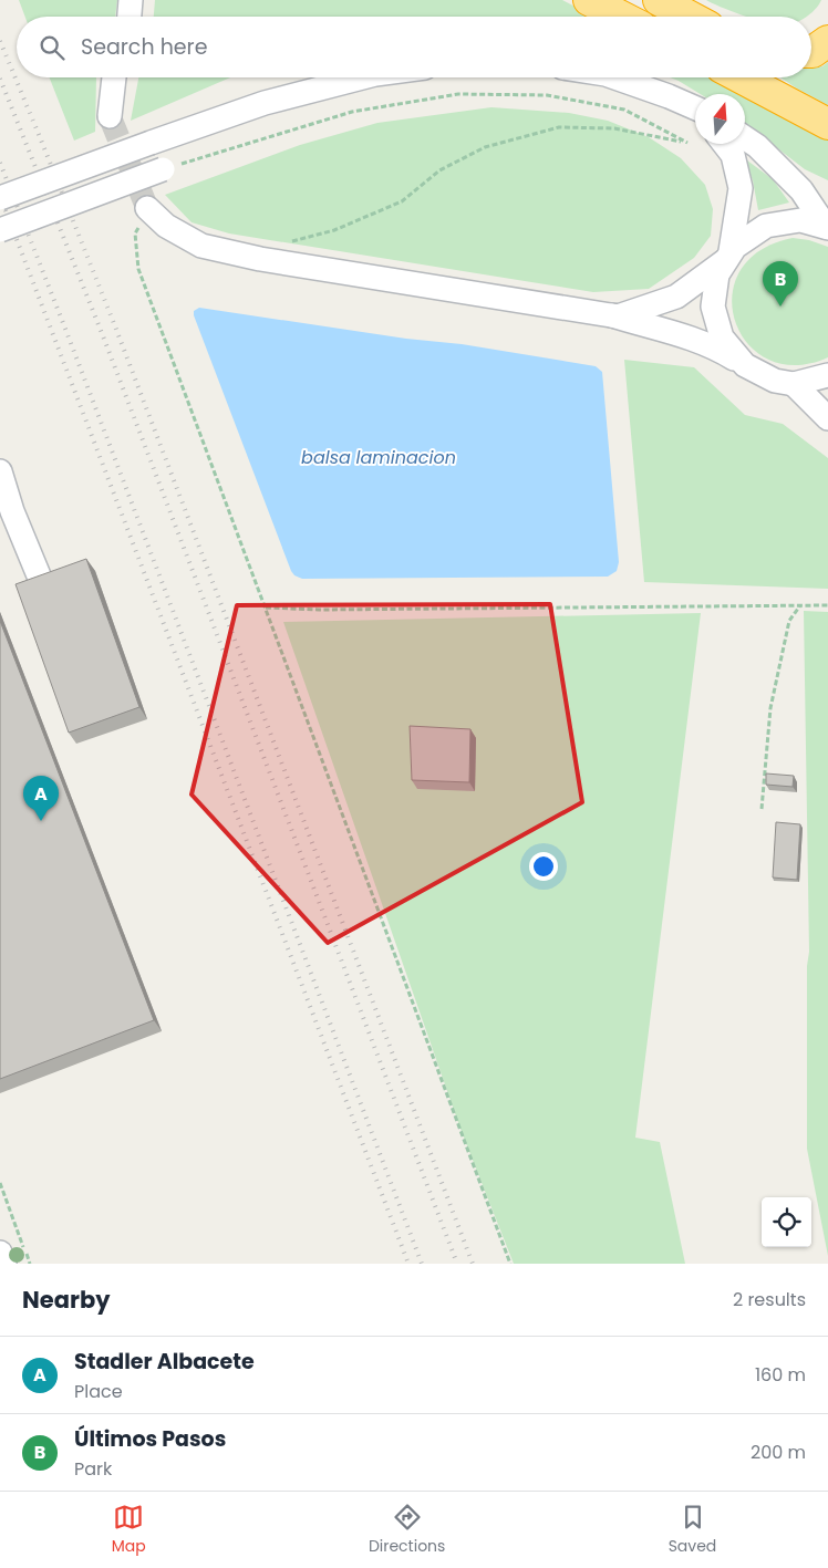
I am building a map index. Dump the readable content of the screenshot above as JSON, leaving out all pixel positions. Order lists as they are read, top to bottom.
{
  "water": ["balsa laminacion"],
  "north": "top",
  "page": {
    "search": "Search here",
    "pins": ["B", "A"],
    "heading": ["Nearby", "2 results"],
    "list": [
      {
        "mark": "A",
        "name": "Stadler Albacete",
        "note": "Place",
        "value": "160 m"
      },
      {
        "mark": "B",
        "name": "Últimos Pasos",
        "note": "Park",
        "value": "200 m"
      }
    ],
    "nav": ["Map", "Directions", "Saved"]
  }
}
